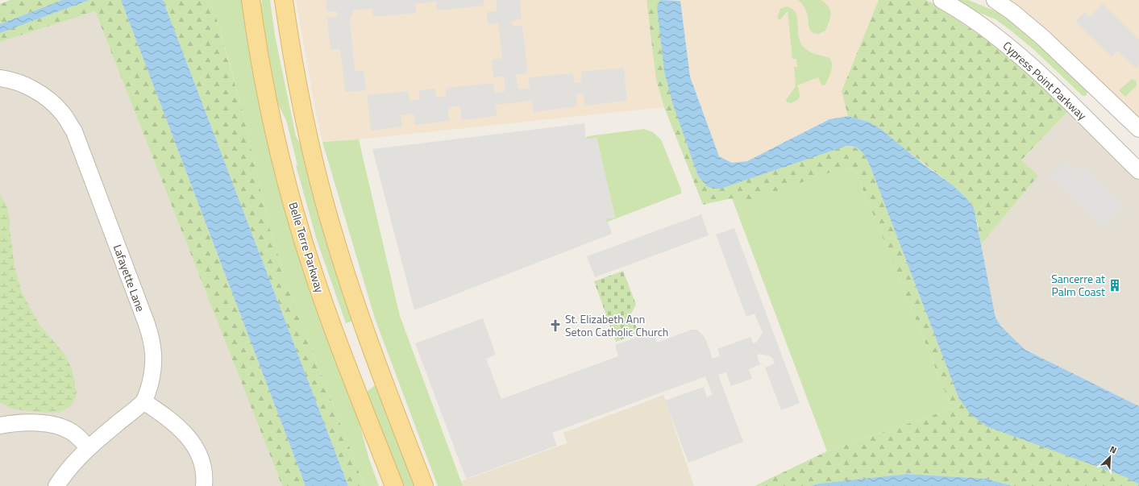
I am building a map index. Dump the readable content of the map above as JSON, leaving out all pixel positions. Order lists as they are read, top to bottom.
{
  "streets": {
    "main road": ["Belle Terre Parkway"],
    "street": ["Cypress Point Parkway", "Lafayette Lane"]
  },
  "places": {
    "building": ["Sancerre at Palm Coast"],
    "church": ["St. Elizabeth Ann Seton Catholic Church"]
  },
  "north": "top right"
}
